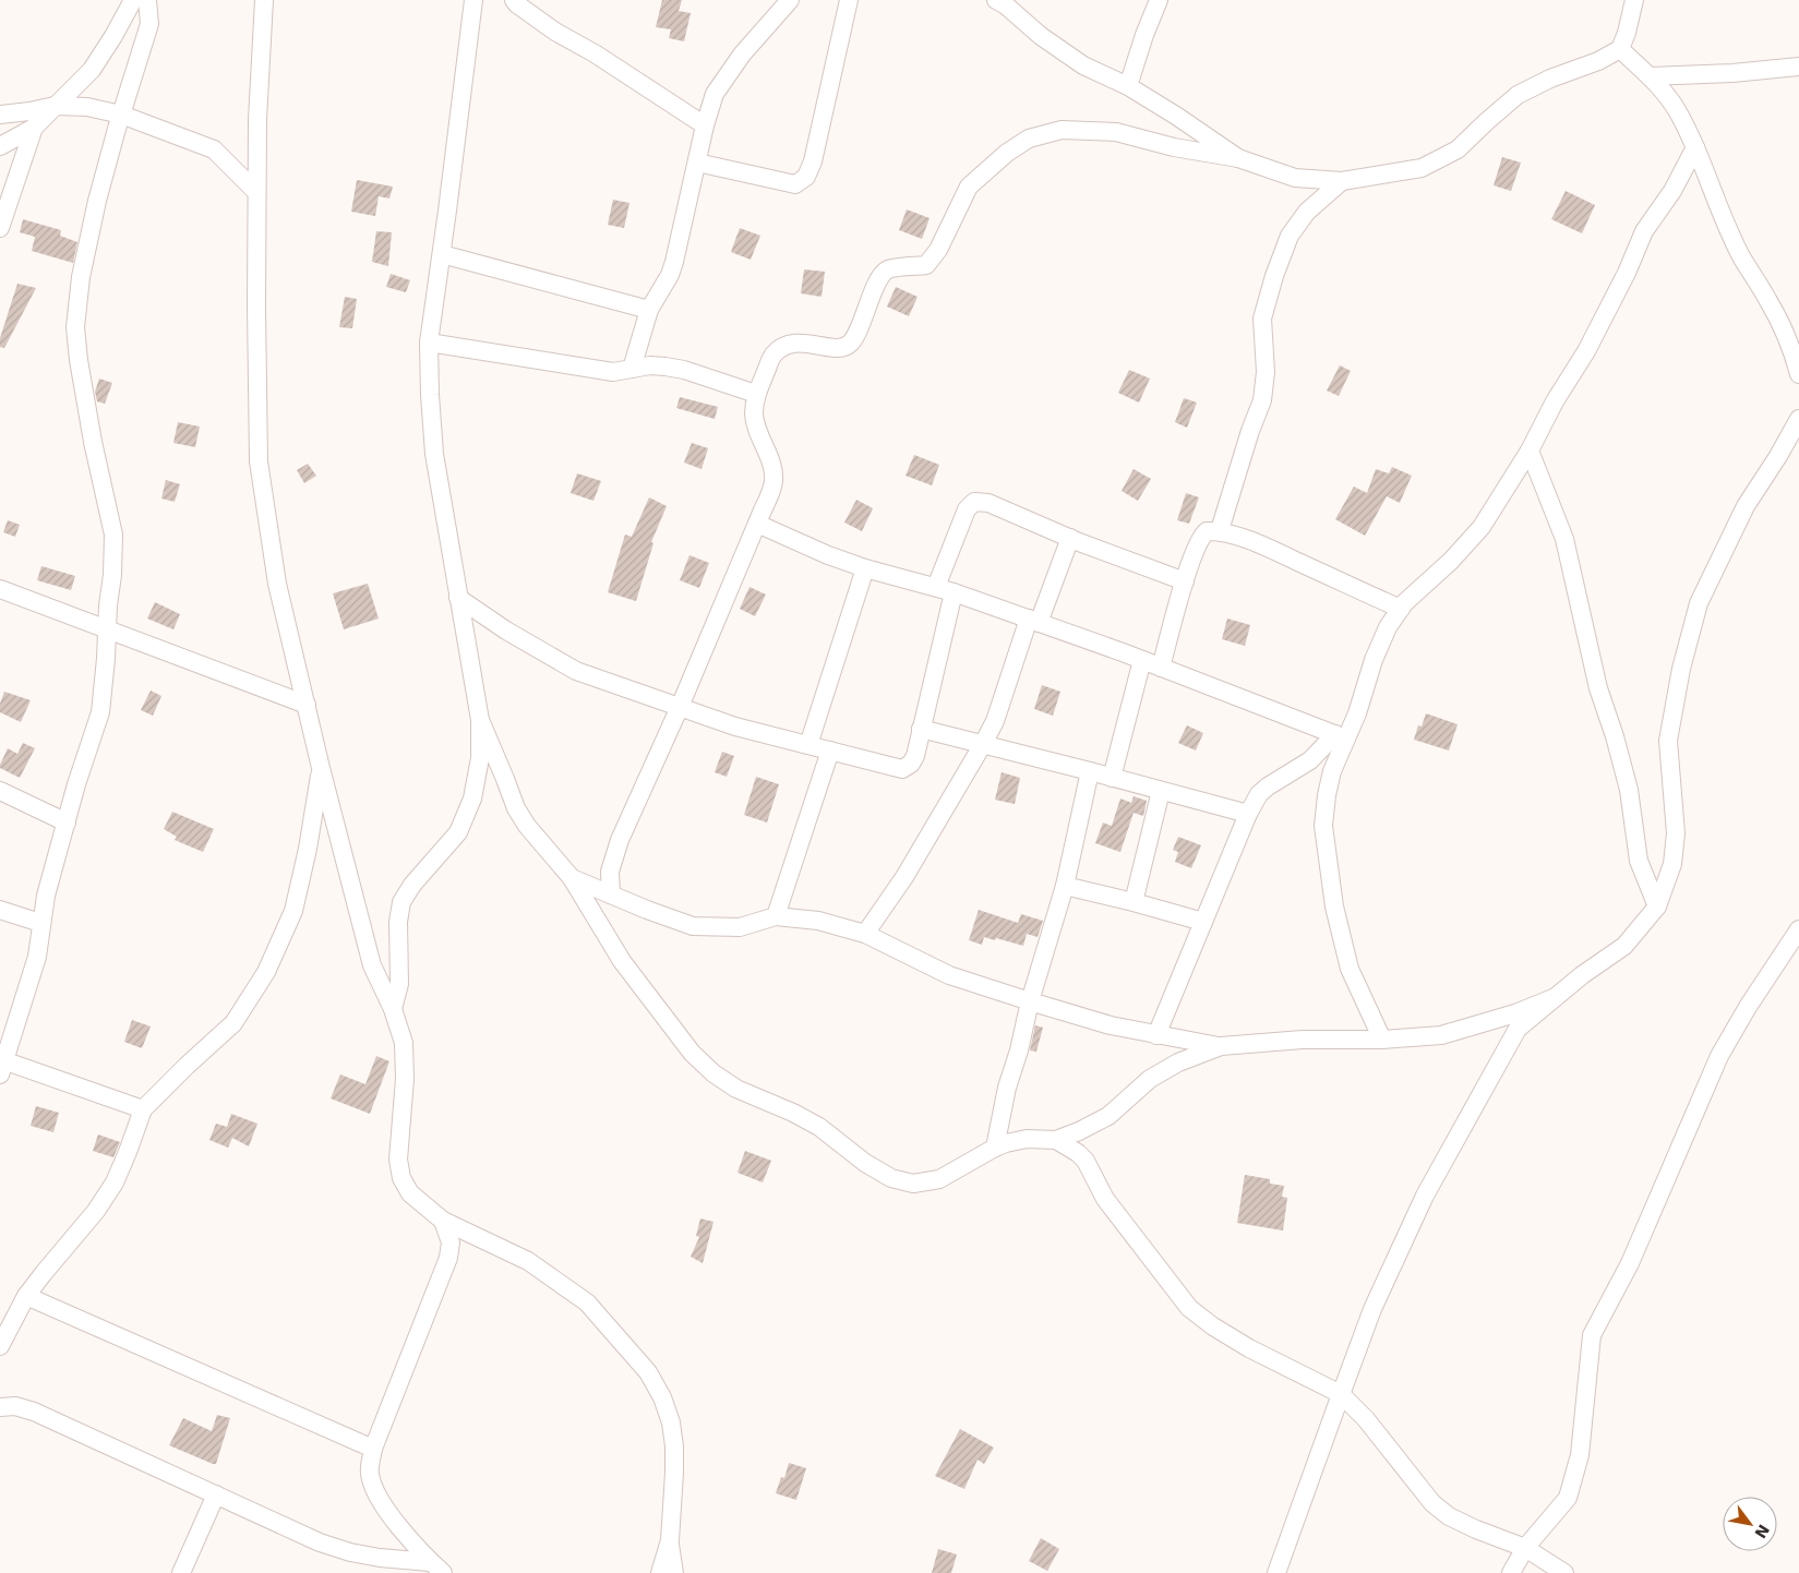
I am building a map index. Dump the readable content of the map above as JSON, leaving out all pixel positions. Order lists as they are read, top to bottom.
{
  "north": "bottom right"
}
